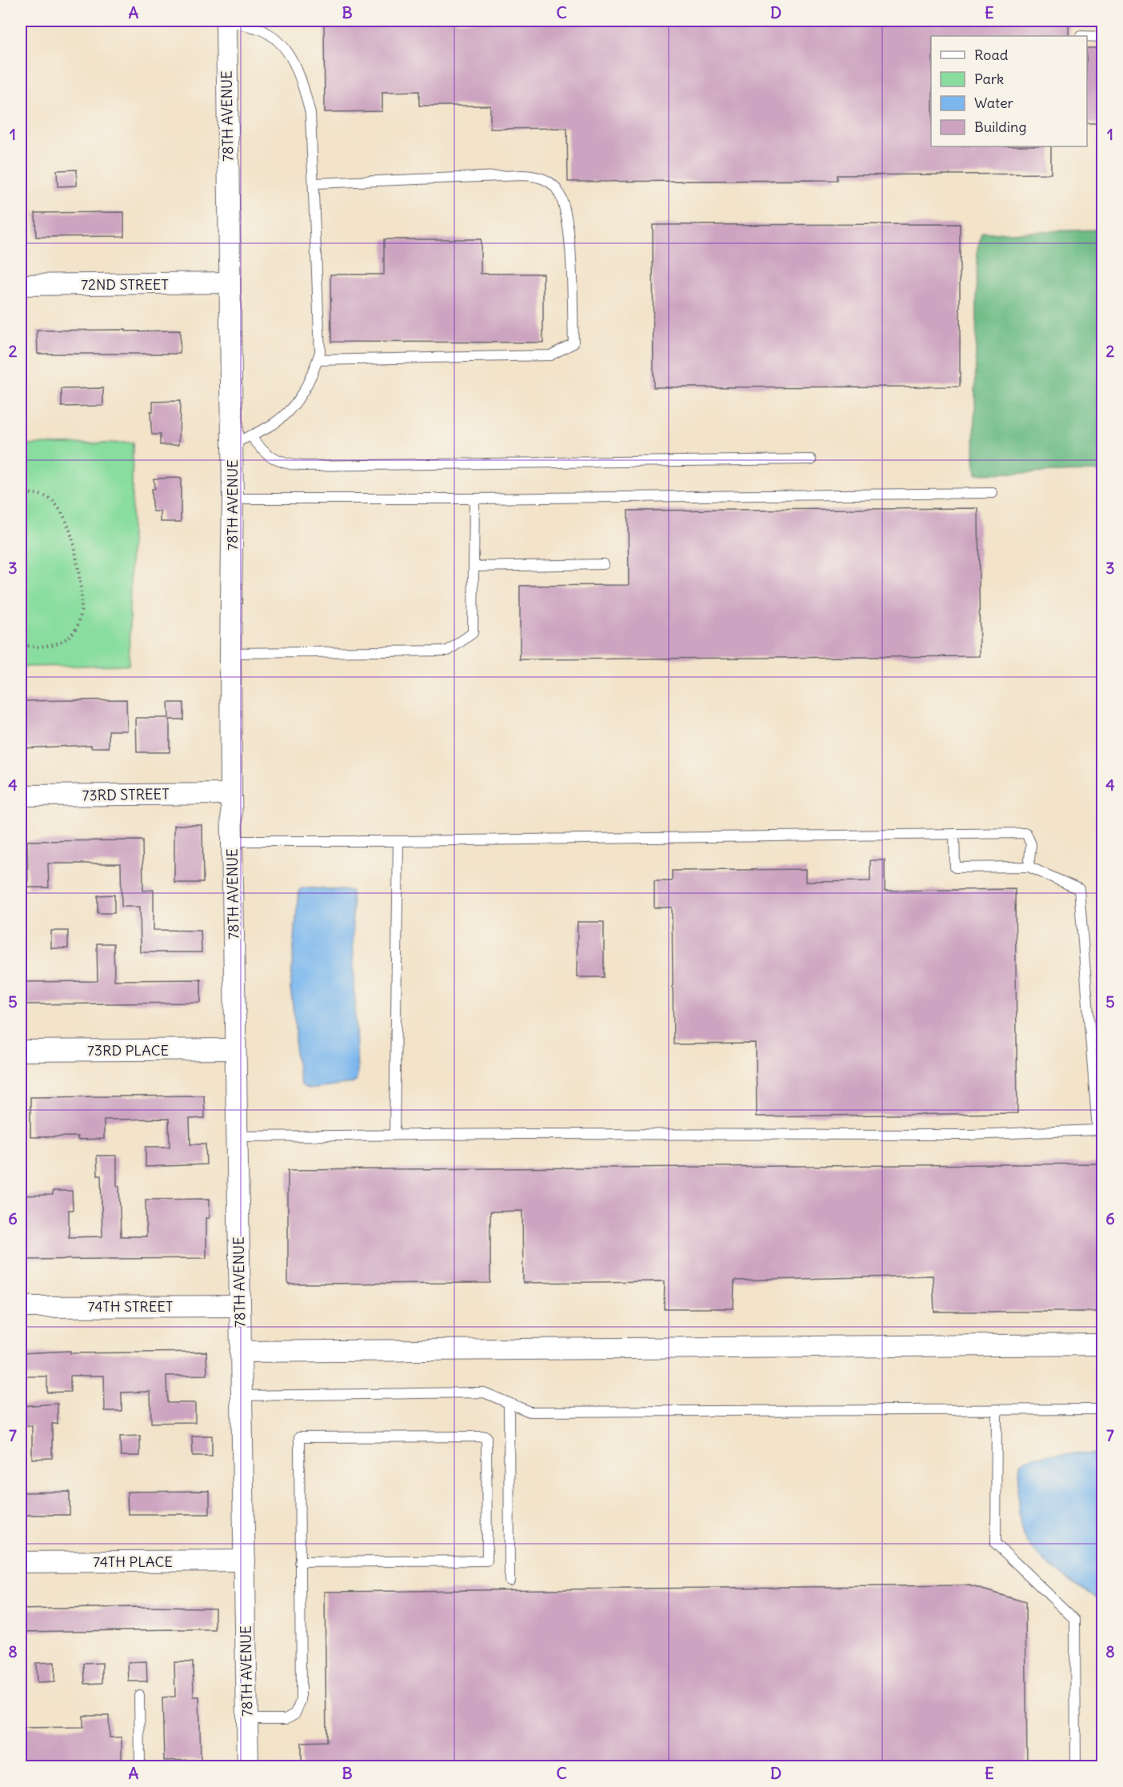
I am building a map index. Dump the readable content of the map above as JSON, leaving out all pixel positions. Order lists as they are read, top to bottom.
{
  "streets": {
    "street": [
      "78TH AVENUE",
      "72ND STREET",
      "73RD STREET",
      "73RD PLACE",
      "74TH STREET",
      "74TH PLACE"
    ]
  },
  "crossings": [
    ["78TH AVENUE", "72ND STREET"],
    ["78TH AVENUE", "73RD STREET"],
    ["78TH AVENUE", "73RD PLACE"],
    ["78TH AVENUE", "74TH STREET"],
    ["78TH AVENUE", "74TH PLACE"]
  ],
  "legend": [
    "Road",
    "Park",
    "Water",
    "Building"
  ],
  "grid": {
    "columns": [
      "A",
      "B",
      "C",
      "D",
      "E"
    ],
    "rows": [
      "1",
      "2",
      "3",
      "4",
      "5",
      "6",
      "7",
      "8"
    ]
  }
}
